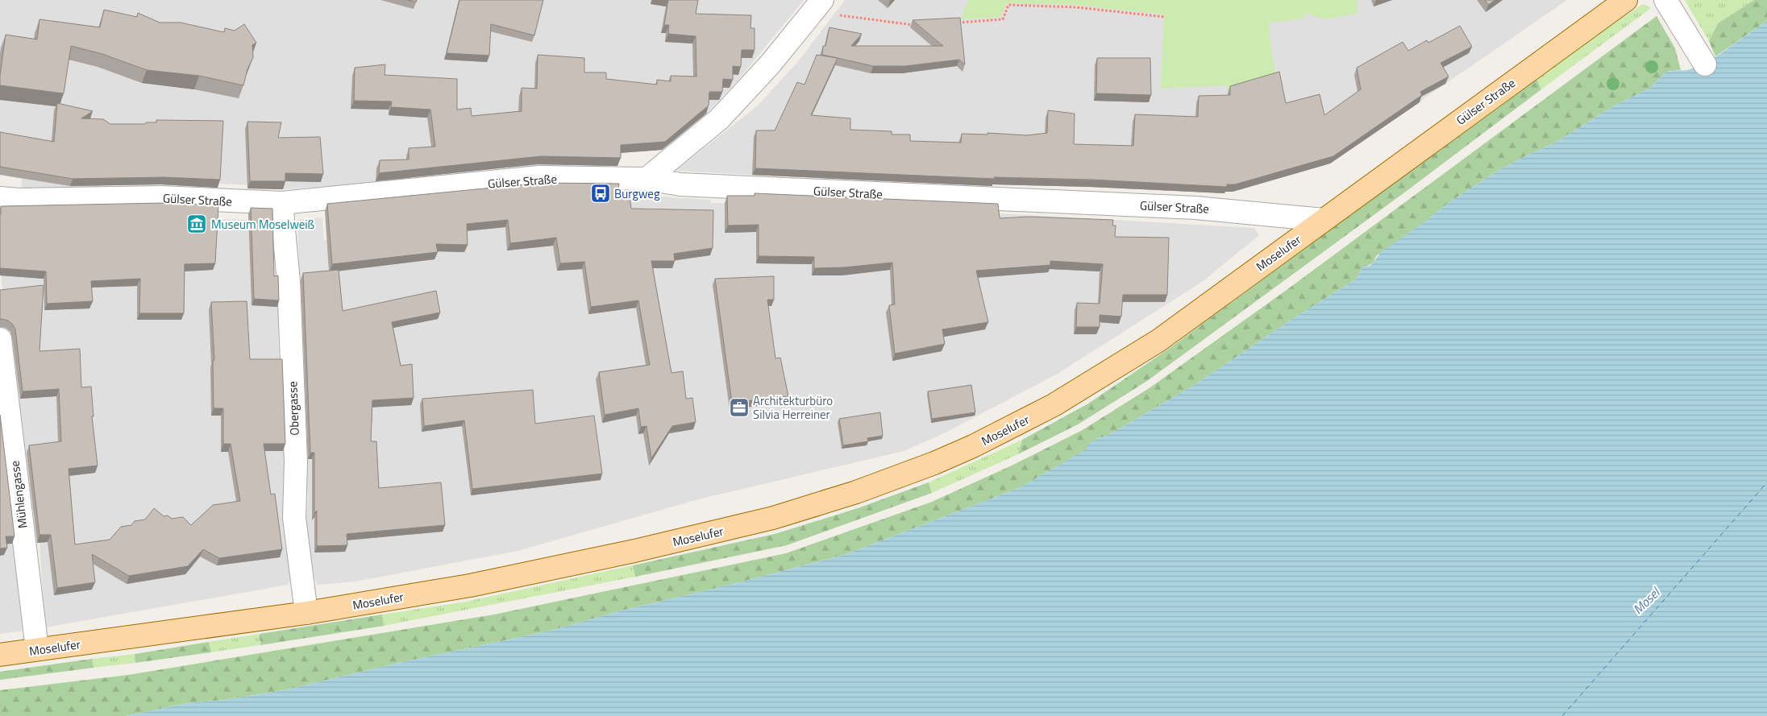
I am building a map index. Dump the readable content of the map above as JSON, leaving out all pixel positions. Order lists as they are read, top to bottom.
{
  "streets": {
    "main road": ["Gülser Straße", "Moselufer"],
    "street": ["Obergasse", "Mühlengasse"]
  },
  "crossings": [
    ["Gülser Straße", "Moselufer"],
    ["Gülser Straße", "Obergasse"],
    ["Moselufer", "Obergasse"],
    ["Moselufer", "Mühlengasse"]
  ],
  "water": ["Mosel"],
  "places": {
    "bus stop": ["Burgweg"],
    "museum": ["Museum Moselweiß"],
    "office": ["Architekturbüro Silvia Herreiner"]
  }
}
